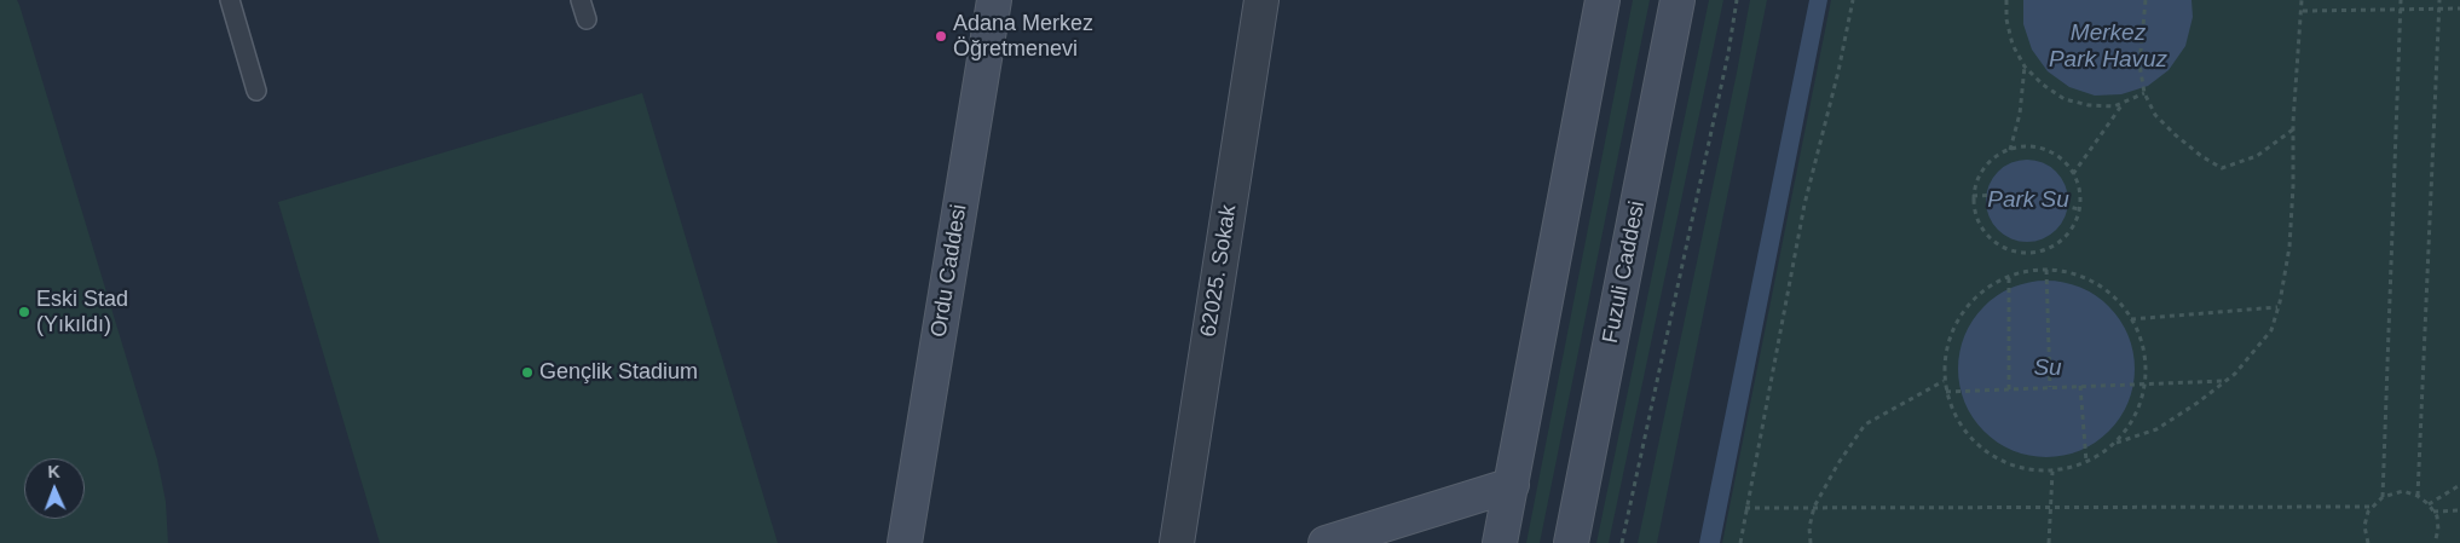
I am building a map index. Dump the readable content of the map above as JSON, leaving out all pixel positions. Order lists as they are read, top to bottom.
{
  "streets": {
    "main road": ["Ordu Caddesi", "Fuzuli Caddesi"],
    "street": ["62025. Sokak"]
  },
  "water": ["Merkez Park Havuz", "Park Su", "Su"],
  "places": ["Adana Merkez Öğretmenevi", "Eski Stad (Yıkıldı)", "Gençlik Stadium"],
  "north": "top"
}
